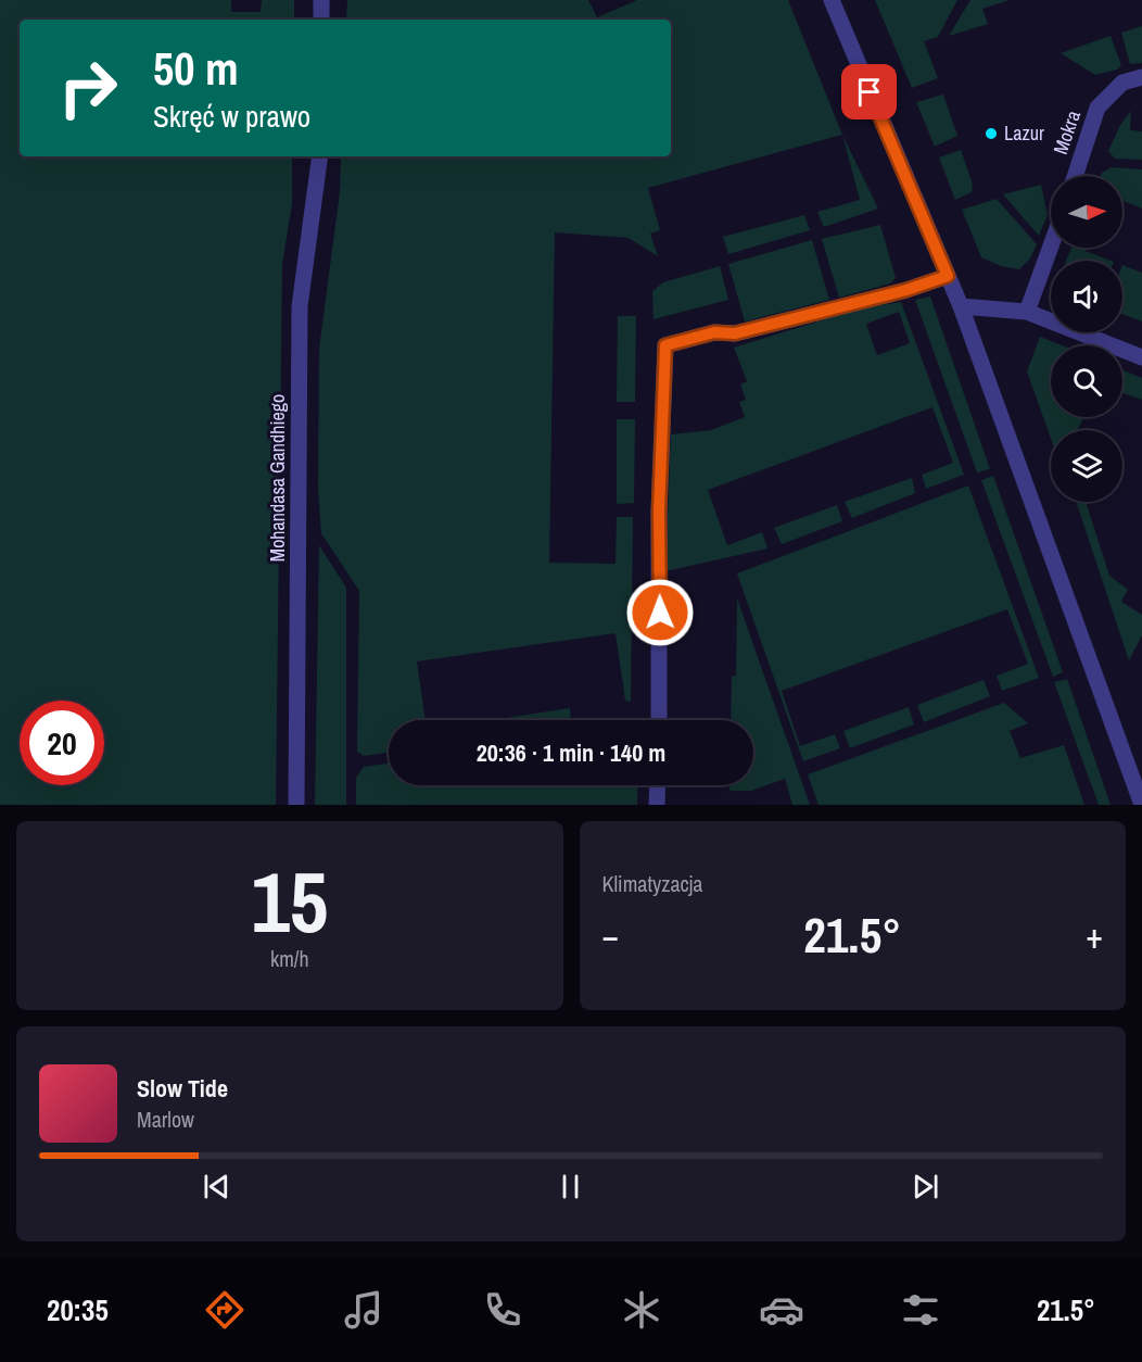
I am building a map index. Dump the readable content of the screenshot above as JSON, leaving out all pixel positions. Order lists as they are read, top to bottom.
{
  "streets": {
    "street": ["Mokra", "Mohandasa Gandhiego"]
  },
  "places": ["Lazur"],
  "north": "right",
  "page": {
    "turn": ["50 m", "Skręć w prawo"],
    "limit": "20",
    "trip": "20:36 · 1 min · 140 m",
    "tile": [
      ["15", "km/h"],
      "Klimatyzacja"
    ],
    "heat": ["−", "21.5°", "+"],
    "song": ["Slow Tide", "Marlow"],
    "tabs": ["20:35", "21.5°"]
  }
}
